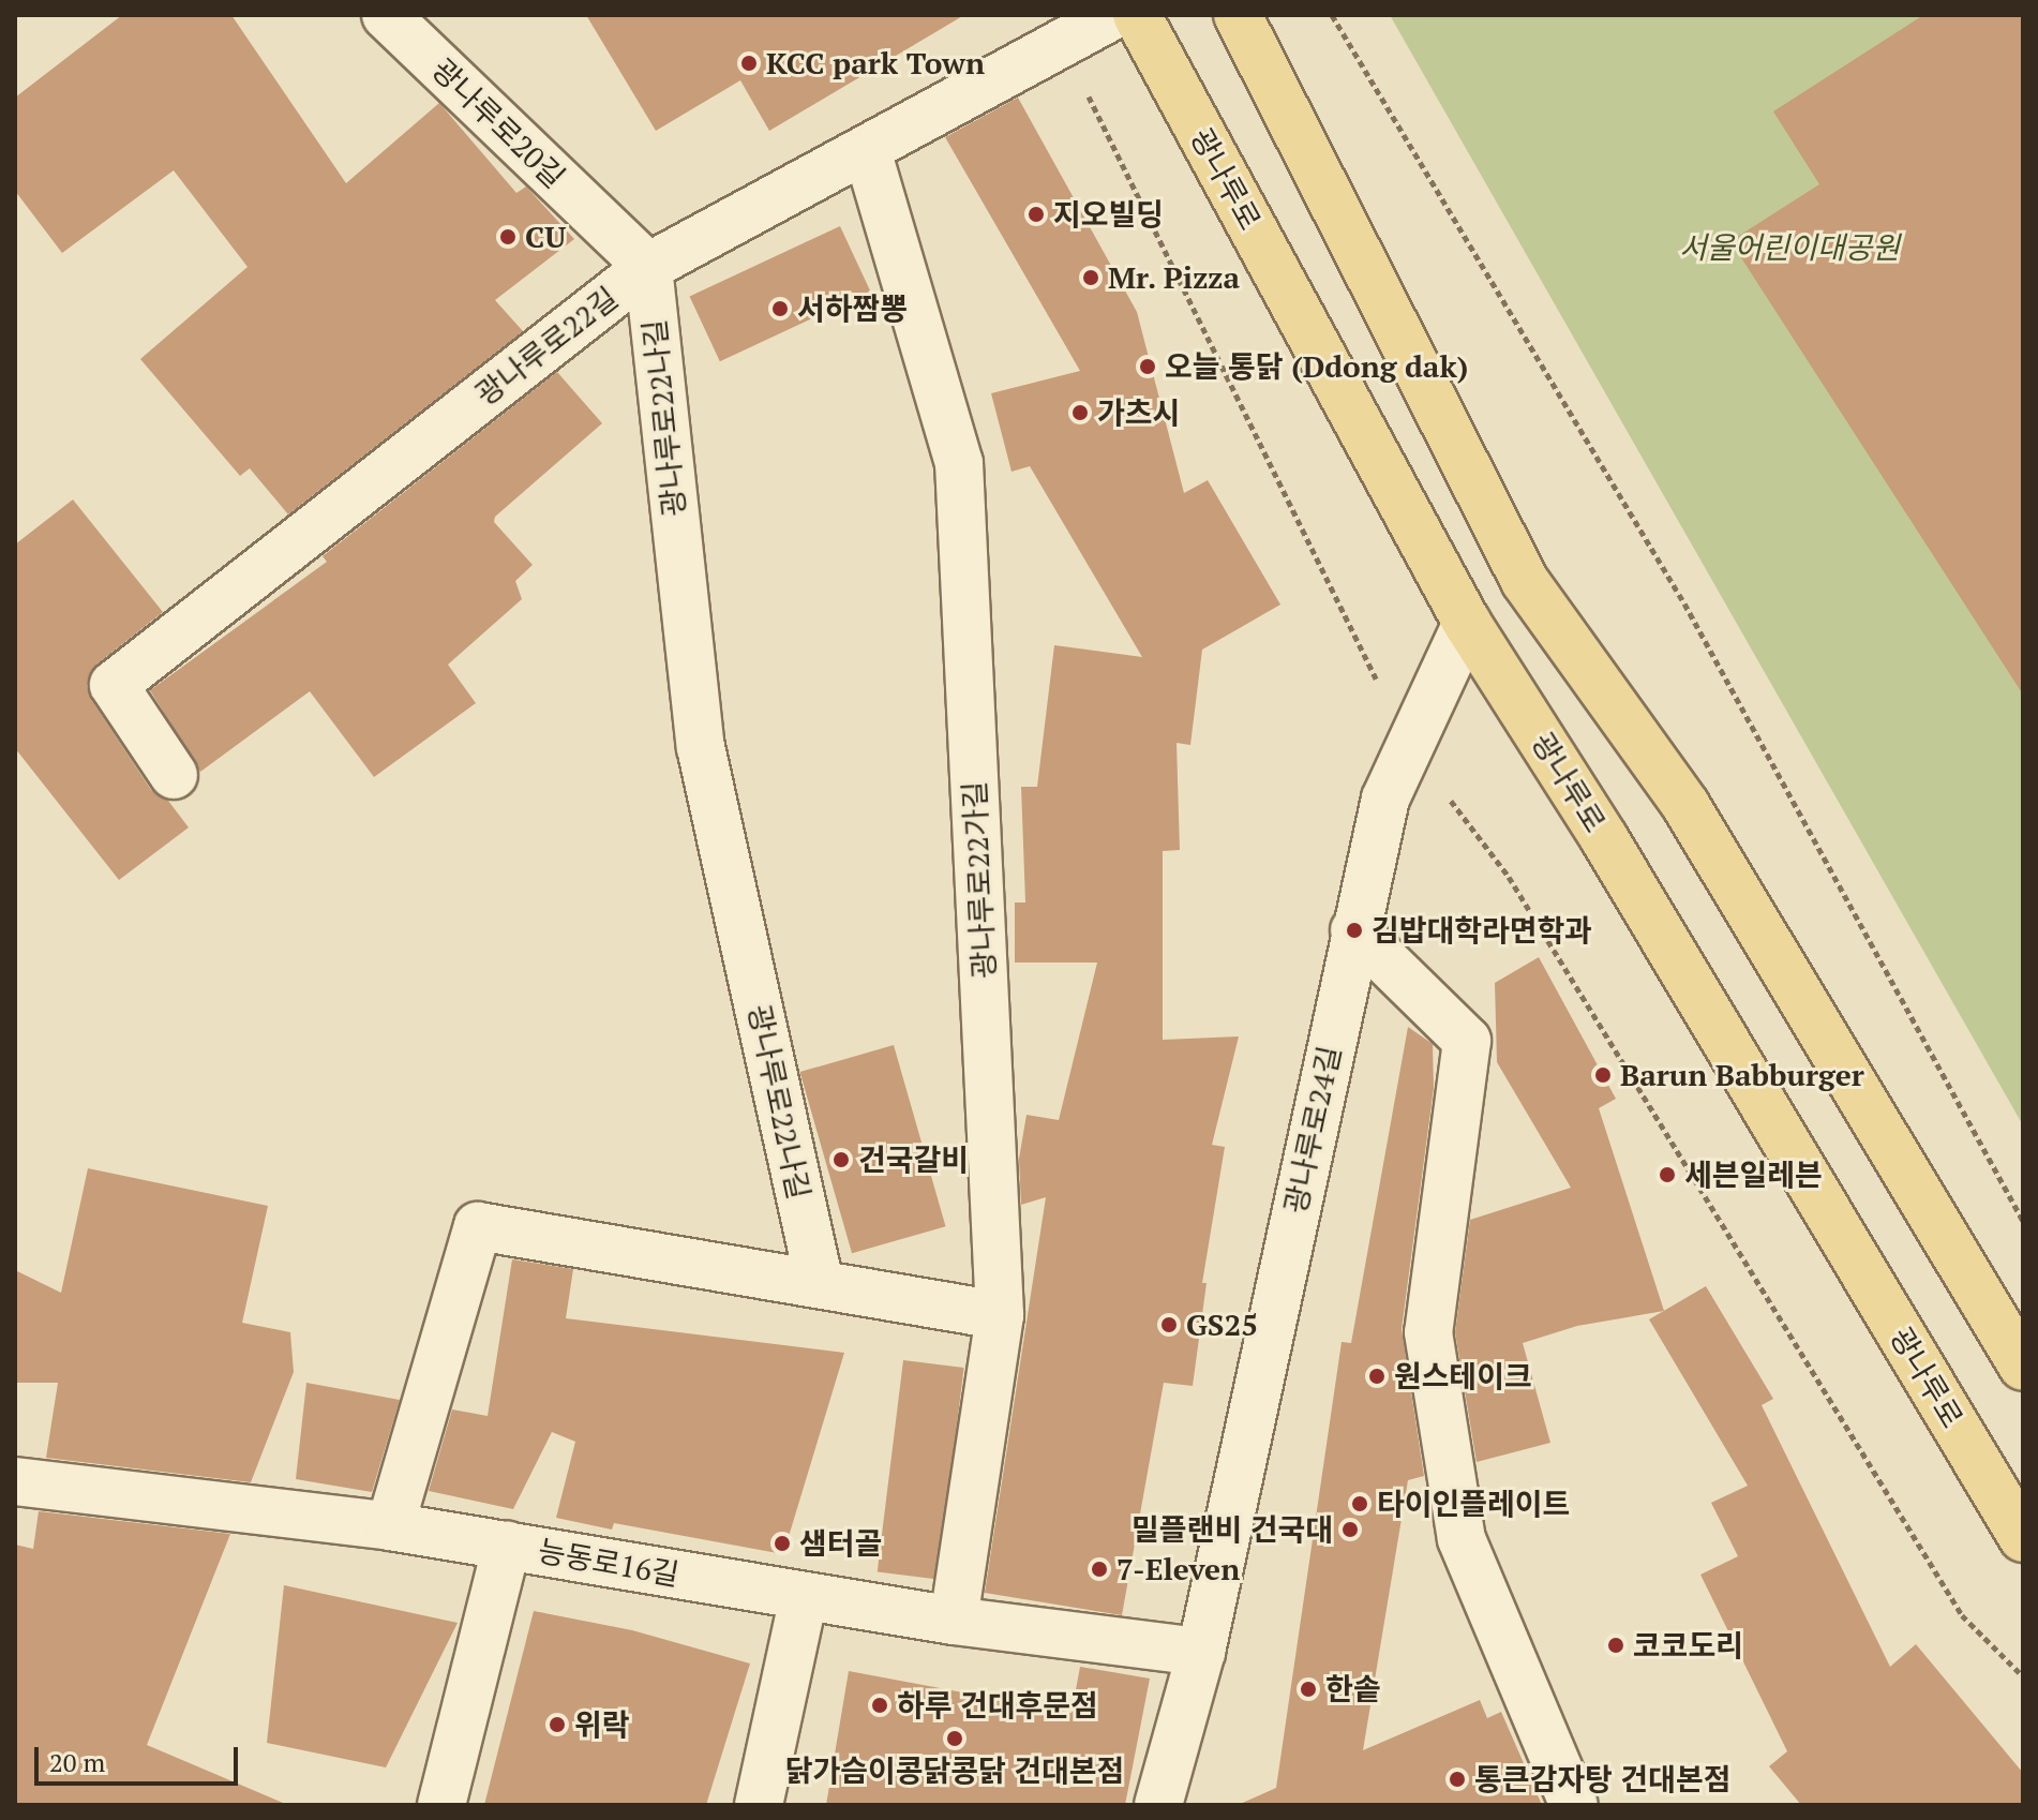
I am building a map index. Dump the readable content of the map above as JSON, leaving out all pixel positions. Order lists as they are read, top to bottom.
{
  "streets": {
    "main road": ["광나루로"],
    "street": [
      "광나루로20길",
      "광나루로22길",
      "광나루로22나길",
      "광나루로22가길",
      "광나루로24길",
      "능동로16길"
    ]
  },
  "crossings": [
    ["광나루로20길", "광나루로22길"],
    ["광나루로20길", "광나루로22나길"],
    ["광나루로", "광나루로24길"],
    ["광나루로22길", "광나루로22나길"],
    ["광나루로22길", "광나루로22가길"],
    ["광나루로22가길", "능동로16길"],
    ["광나루로24길", "능동로16길"]
  ],
  "parks": ["서울어린이대공원"],
  "places": [
    "KCC park Town",
    "지오빌딩",
    "CU",
    "Mr. Pizza",
    "서하짬뽕",
    "오늘 통닭 (Ddong dak)",
    "가츠시",
    "김밥대학라면학과",
    "Barun Babburger",
    "건국갈비",
    "세븐일레븐",
    "GS25",
    "원스테이크",
    "타이인플레이트",
    "밀플랜비 건국대",
    "샘터골",
    "7-Eleven",
    "코코도리",
    "한솥",
    "하루 건대후문점",
    "위락",
    "닭가슴이콩닭콩닭 건대본점",
    "통큰감자탕 건대본점"
  ],
  "scale_bar": "20 m"
}
